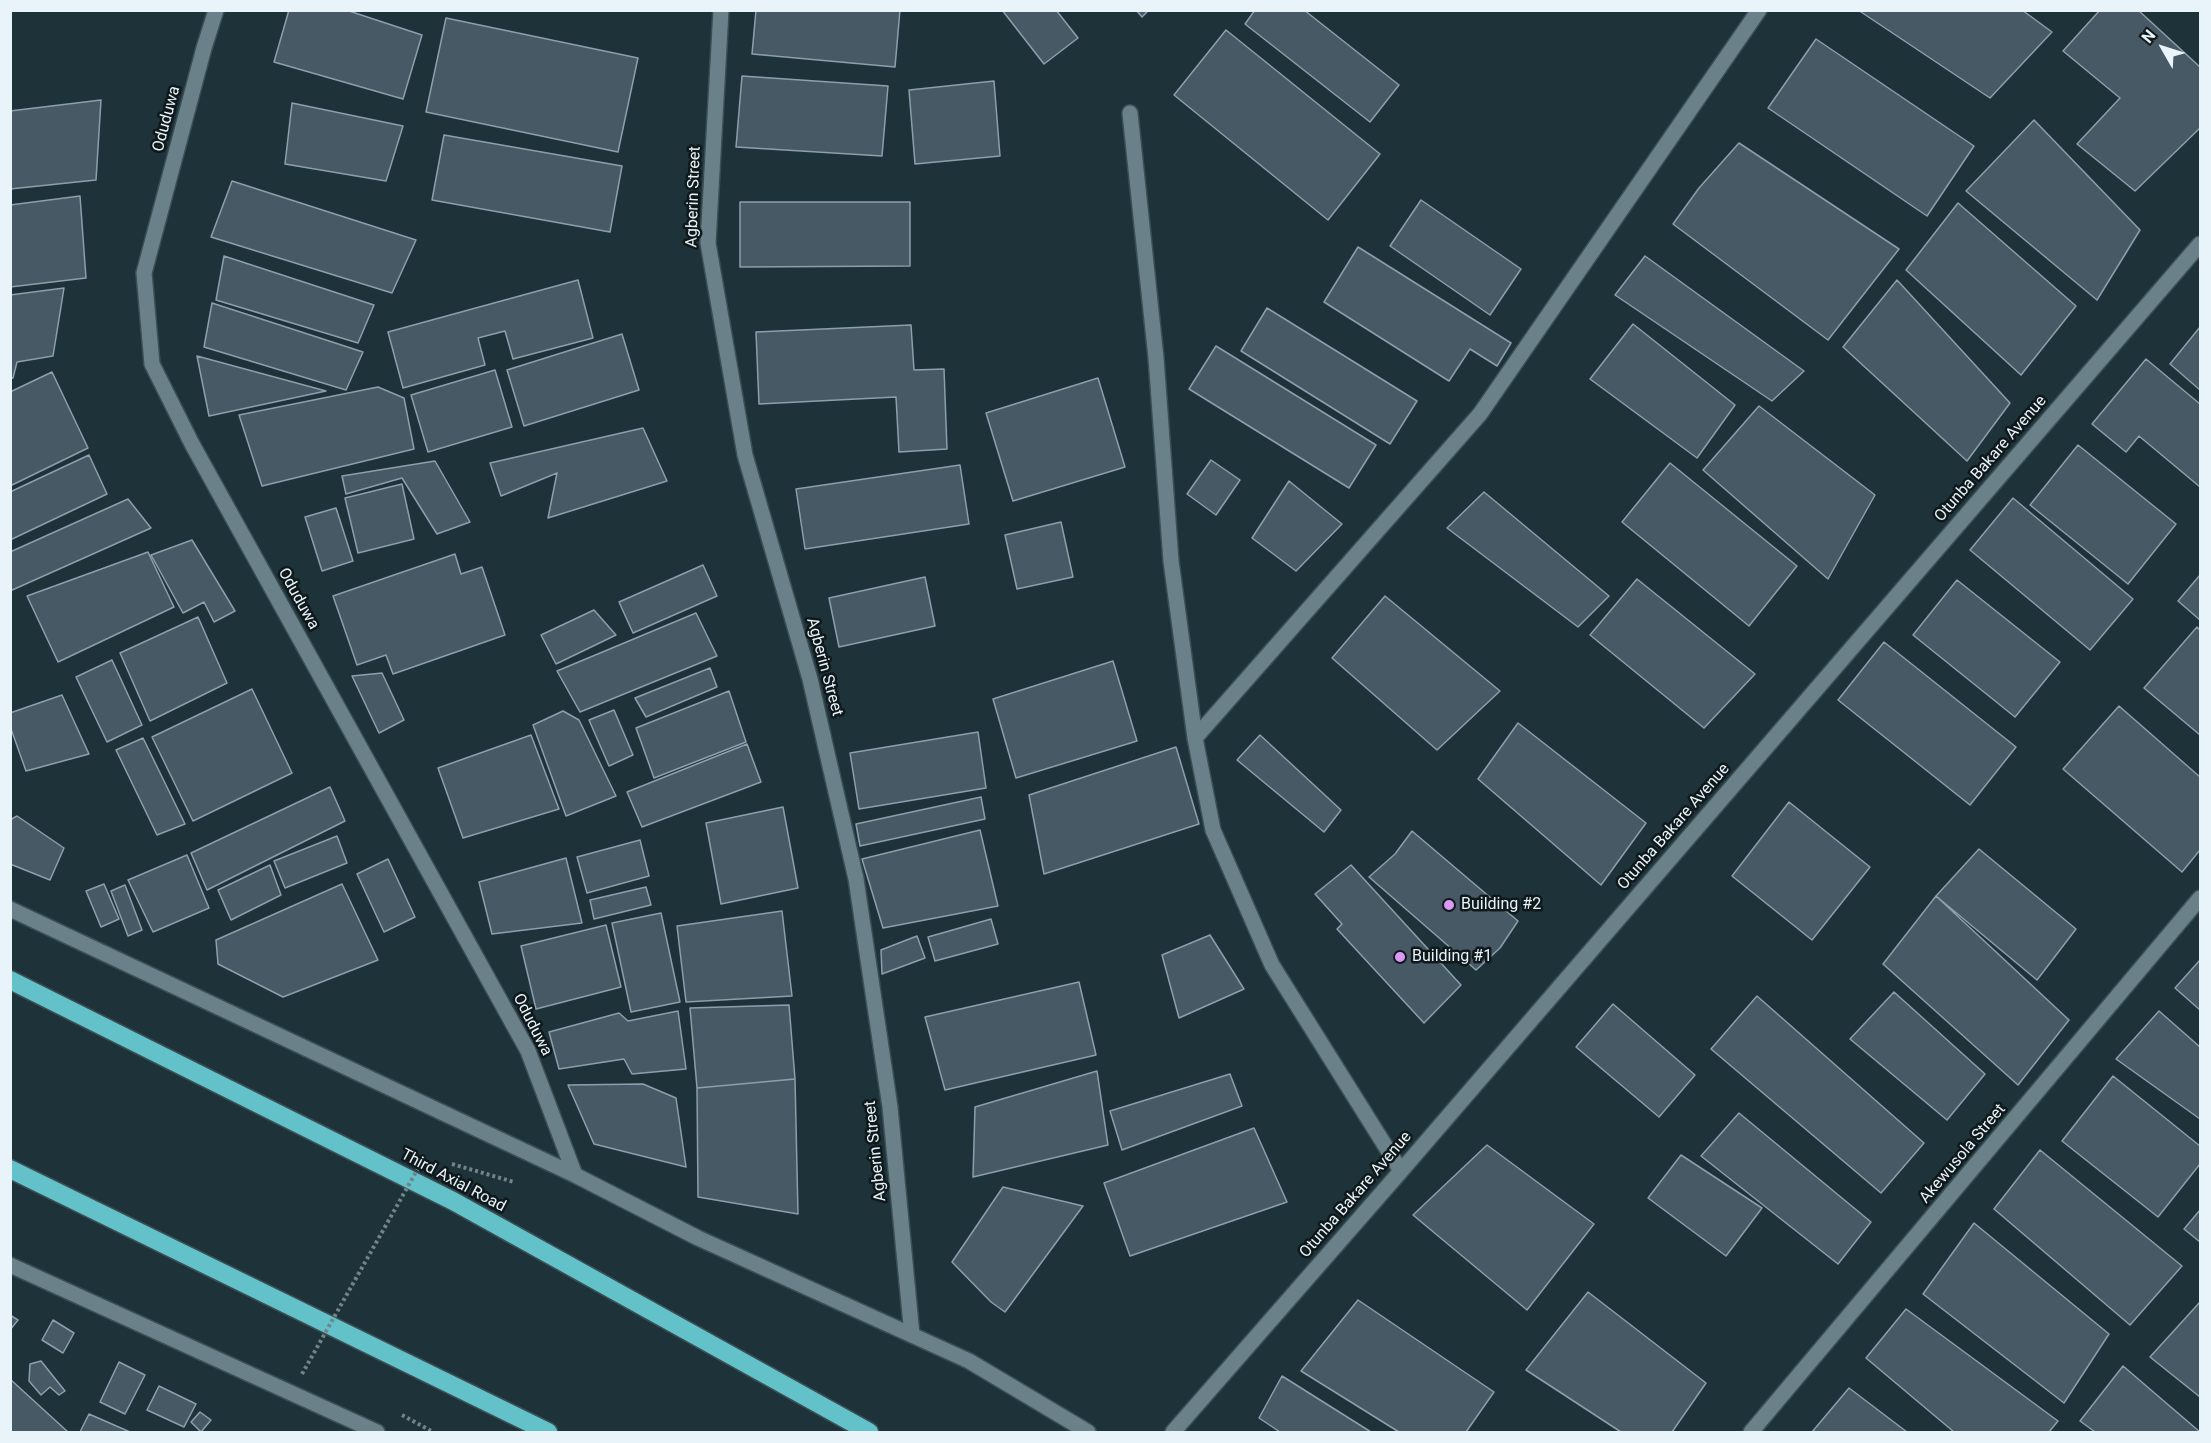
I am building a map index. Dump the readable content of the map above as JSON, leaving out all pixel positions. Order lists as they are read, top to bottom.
{
  "streets": {
    "highway": ["Third Axial Road"],
    "street": [
      "Oduduwa",
      "Agberin Street",
      "Otunba Bakare Avenue",
      "Akewusola Street"
    ]
  },
  "places": ["Building #2", "Building #1"],
  "north": "top left"
}
